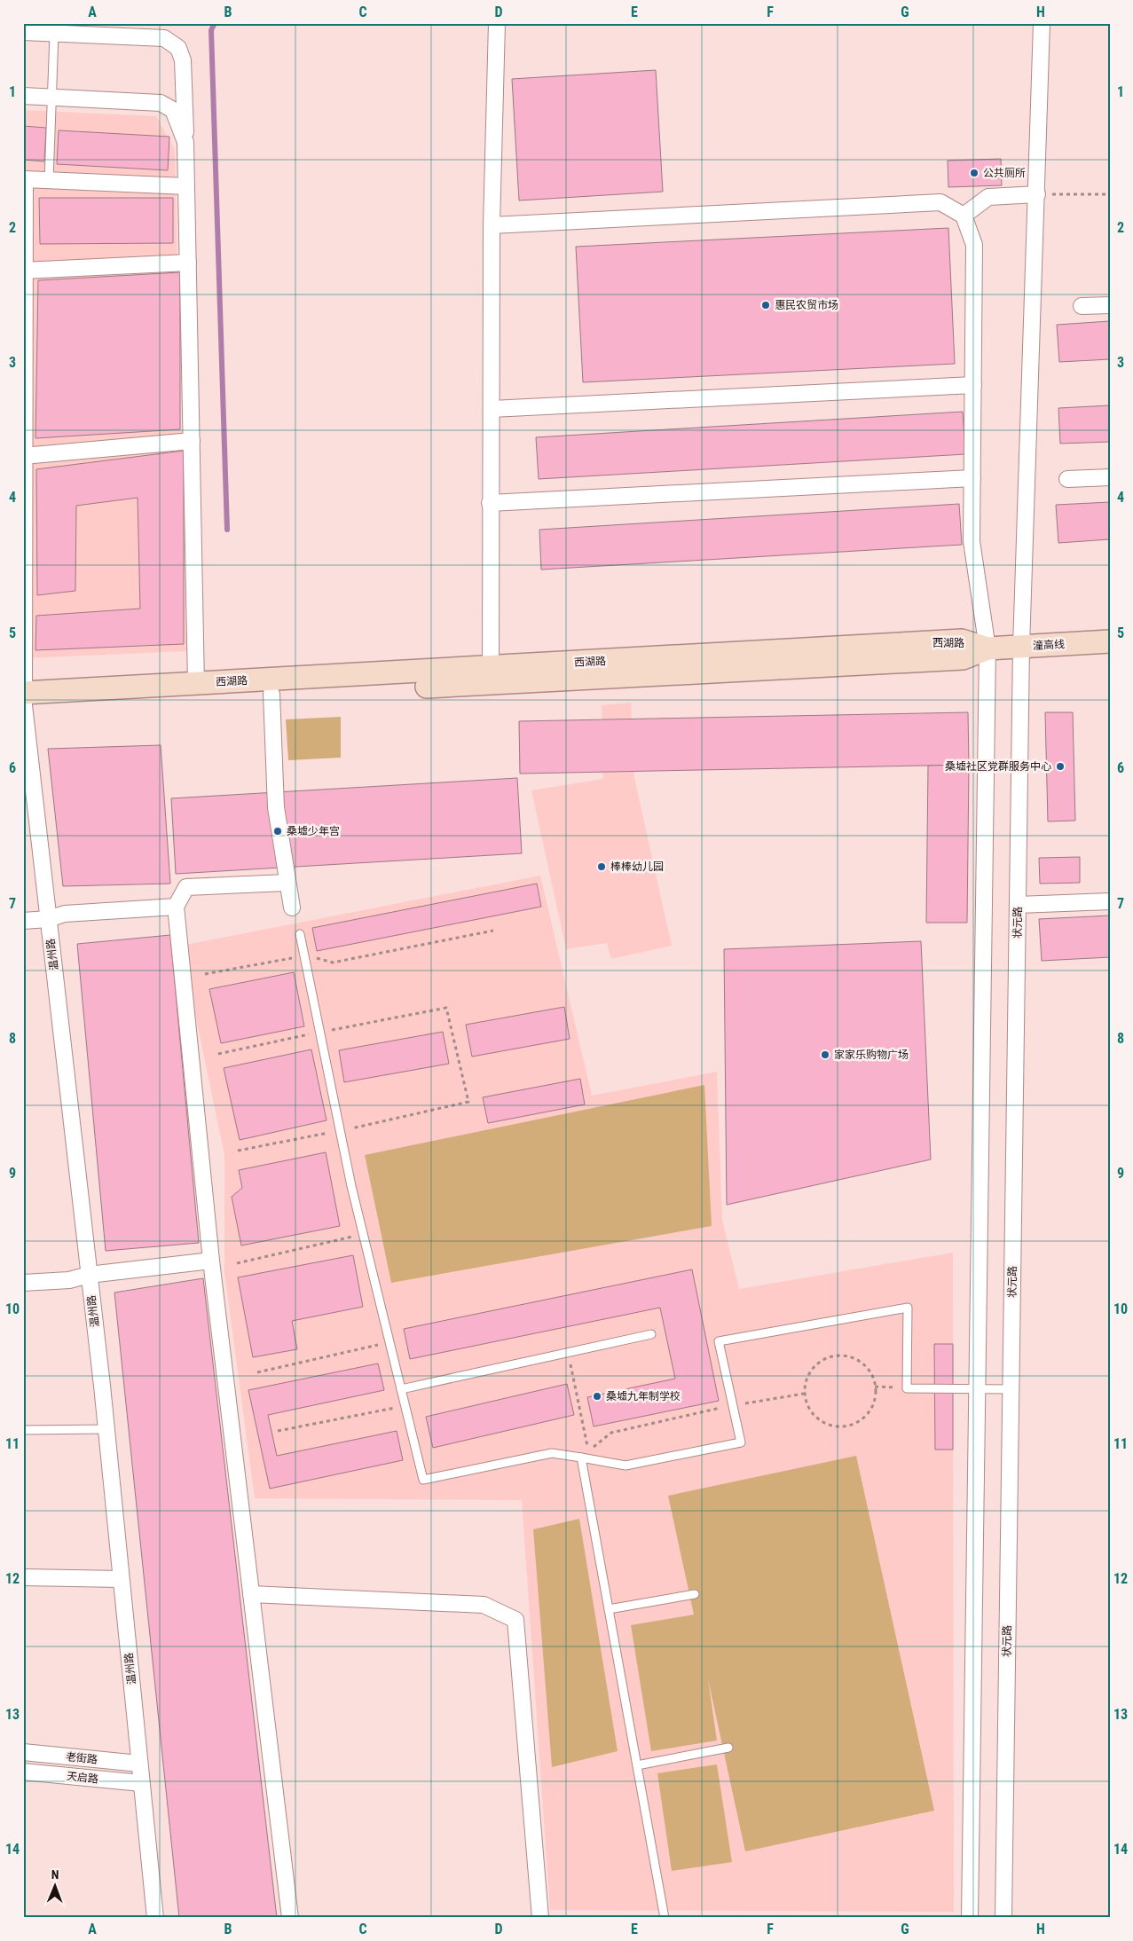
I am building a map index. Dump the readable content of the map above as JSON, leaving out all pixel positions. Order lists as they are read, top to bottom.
{
  "streets": {
    "main road": ["西湖路", "潼高线"],
    "street": [
      "状元路",
      "温州路",
      "老街路",
      "天启路"
    ]
  },
  "crossings": [
    ["西湖路", "潼高线"],
    ["西湖路", "温州路"],
    ["潼高线", "状元路"],
    ["温州路", "老街路"],
    ["温州路", "天启路"]
  ],
  "places": [
    "公共厕所",
    "惠民农贸市场",
    "桑墟社区党群服务中心",
    "桑墟少年宫",
    "棒棒幼儿园",
    "家家乐购物广场",
    "桑墟九年制学校"
  ],
  "north": "top",
  "grid": {
    "columns": [
      "A",
      "B",
      "C",
      "D",
      "E",
      "F",
      "G",
      "H"
    ],
    "rows": [
      "1",
      "2",
      "3",
      "4",
      "5",
      "6",
      "7",
      "8",
      "9",
      "10",
      "11",
      "12",
      "13",
      "14"
    ]
  }
}
